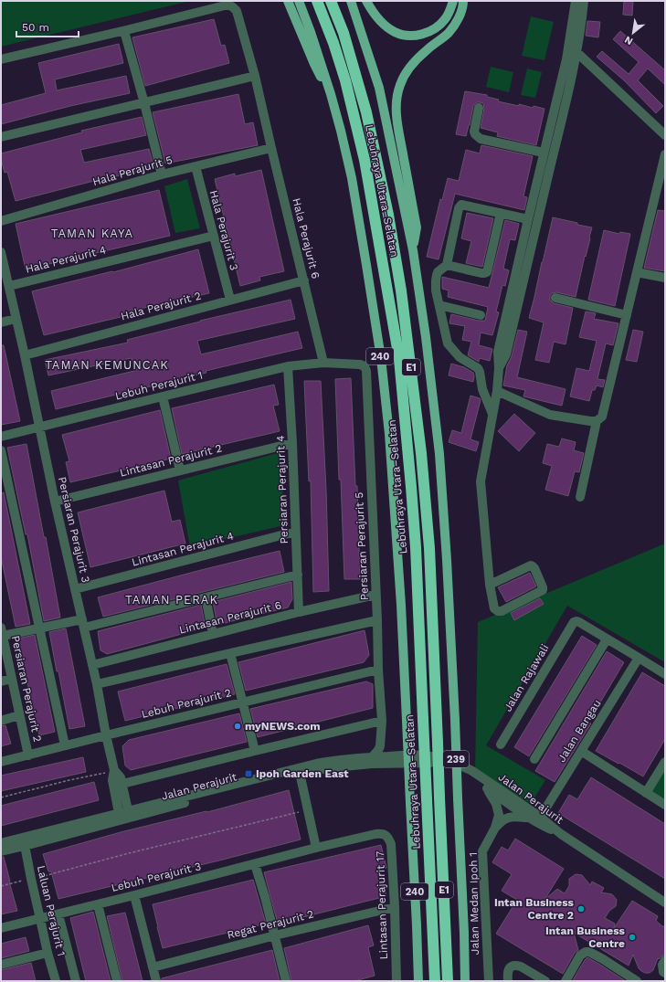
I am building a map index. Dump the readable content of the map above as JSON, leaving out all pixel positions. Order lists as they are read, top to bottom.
{
  "streets": {
    "highway": ["Lebuhraya Utara–Selatan", "E1"],
    "main road": ["240", "239"],
    "street": [
      "Hala Perajurit 5",
      "Hala Perajurit 3",
      "Hala Perajurit 6",
      "Hala Perajurit 4",
      "Hala Perajurit 2",
      "Lebuh Perajurit 1",
      "Lintasan Perajurit 2",
      "Persiaran Perajurit 4",
      "Persiaran Perajurit 3",
      "Persiaran Perajurit 5",
      "Lintasan Perajurit 4",
      "Lintasan Perajurit 6",
      "Jalan Rajawali",
      "Persiaran Perajurit 2",
      "Lebuh Perajurit 2",
      "Jalan Bangau",
      "Jalan Perajurit",
      "Lebuh Perajurit 3",
      "Jalan Medan Ipoh 1",
      "Lintasan Perajurit 17",
      "Laluan Perajurit 1",
      "Regat Perajurit 2"
    ]
  },
  "crossings": [
    ["Hala Perajurit 5", "Hala Perajurit 3"],
    ["Hala Perajurit 5", "Hala Perajurit 6"],
    ["Hala Perajurit 3", "Hala Perajurit 4"],
    ["Hala Perajurit 3", "Hala Perajurit 2"],
    ["Hala Perajurit 6", "Hala Perajurit 2"],
    ["Hala Perajurit 6", "Lebuh Perajurit 1"],
    ["Hala Perajurit 6", "Persiaran Perajurit 5"],
    ["Hala Perajurit 4", "Persiaran Perajurit 3"],
    ["Hala Perajurit 2", "Persiaran Perajurit 3"],
    ["Lebuh Perajurit 1", "Persiaran Perajurit 4"],
    ["Lebuh Perajurit 1", "Persiaran Perajurit 3"],
    ["Lebuh Perajurit 1", "Persiaran Perajurit 5"],
    ["Lintasan Perajurit 2", "Persiaran Perajurit 4"],
    ["Lintasan Perajurit 2", "Persiaran Perajurit 3"],
    ["Persiaran Perajurit 4", "Lintasan Perajurit 4"],
    ["Persiaran Perajurit 4", "Lintasan Perajurit 6"],
    ["Persiaran Perajurit 3", "Lintasan Perajurit 4"],
    ["Persiaran Perajurit 3", "Lintasan Perajurit 6"],
    ["Persiaran Perajurit 3", "Lebuh Perajurit 2"],
    ["Persiaran Perajurit 3", "Jalan Perajurit"],
    ["Persiaran Perajurit 5", "Lintasan Perajurit 6"],
    ["Persiaran Perajurit 5", "Lebuh Perajurit 2"],
    ["Persiaran Perajurit 5", "Jalan Perajurit"],
    ["Persiaran Perajurit 2", "Lebuh Perajurit 2"],
    ["Jalan Bangau", "Jalan Perajurit"],
    ["Jalan Perajurit", "Jalan Medan Ipoh 1"],
    ["Jalan Perajurit", "Laluan Perajurit 1"],
    ["Lebuh Perajurit 3", "Lintasan Perajurit 17"],
    ["Lebuh Perajurit 3", "Laluan Perajurit 1"],
    ["Lintasan Perajurit 17", "Regat Perajurit 2"]
  ],
  "districts": ["TAMAN KAYA", "TAMAN KEMUNCAK", "TAMAN PERAK"],
  "places": {
    "other": ["myNEWS.com", "Intan Business Centre 2", "Intan Business Centre"],
    "transit": ["Ipoh Garden East"]
  },
  "scale_bar": "50 m",
  "north": "bottom left"
}
